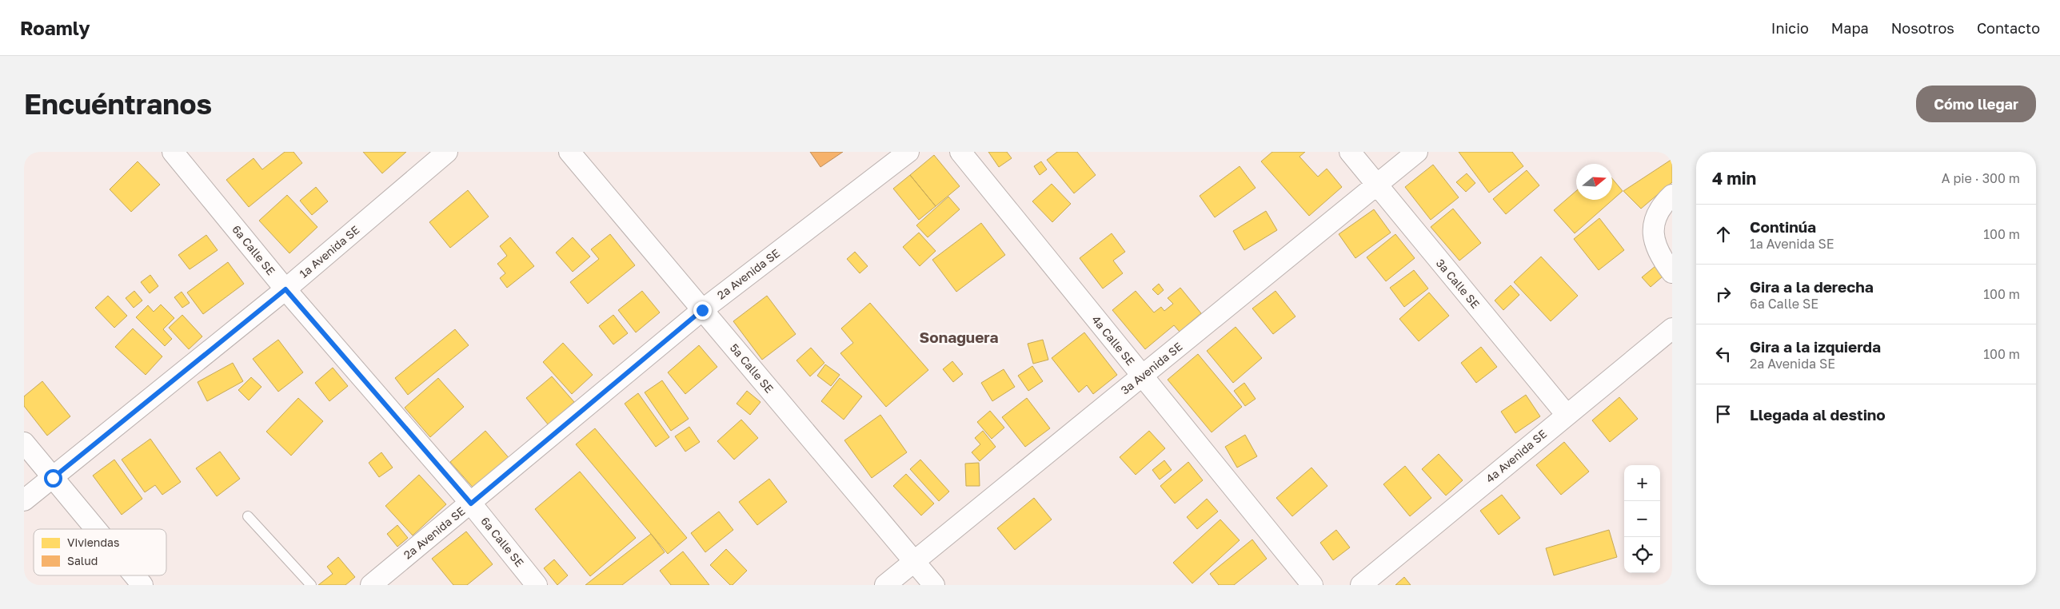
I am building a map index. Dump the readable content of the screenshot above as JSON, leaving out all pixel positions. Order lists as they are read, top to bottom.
{
  "streets": {
    "street": [
      "6a Calle SE",
      "1a Avenida SE",
      "2a Avenida SE",
      "3a Calle SE",
      "4a Calle SE",
      "5a Calle SE",
      "3a Avenida SE",
      "4a Avenida SE"
    ]
  },
  "crossings": [
    ["6a Calle SE", "1a Avenida SE"],
    ["6a Calle SE", "2a Avenida SE"],
    ["2a Avenida SE", "5a Calle SE"],
    ["3a Calle SE", "3a Avenida SE"],
    ["3a Calle SE", "4a Avenida SE"],
    ["4a Calle SE", "3a Avenida SE"],
    ["5a Calle SE", "3a Avenida SE"]
  ],
  "districts": ["Sonaguera"],
  "legend": ["Viviendas", "Salud"],
  "north": "right",
  "page": {
    "header": "Roamly",
    "nav": [
      "Inicio",
      "Mapa",
      "Nosotros",
      "Contacto"
    ],
    "buttons": "Cómo llegar",
    "title": "Encuéntranos",
    "heading": ["4 min", "A pie · 300 m"],
    "list": [
      ["Continúa", "1a Avenida SE", "100 m"],
      ["Gira a la derecha", "6a Calle SE", "100 m"],
      ["Gira a la izquierda", "2a Avenida SE", "100 m"],
      "Llegada al destino"
    ],
    "map_buttons": ["+", "−"]
  }
}
